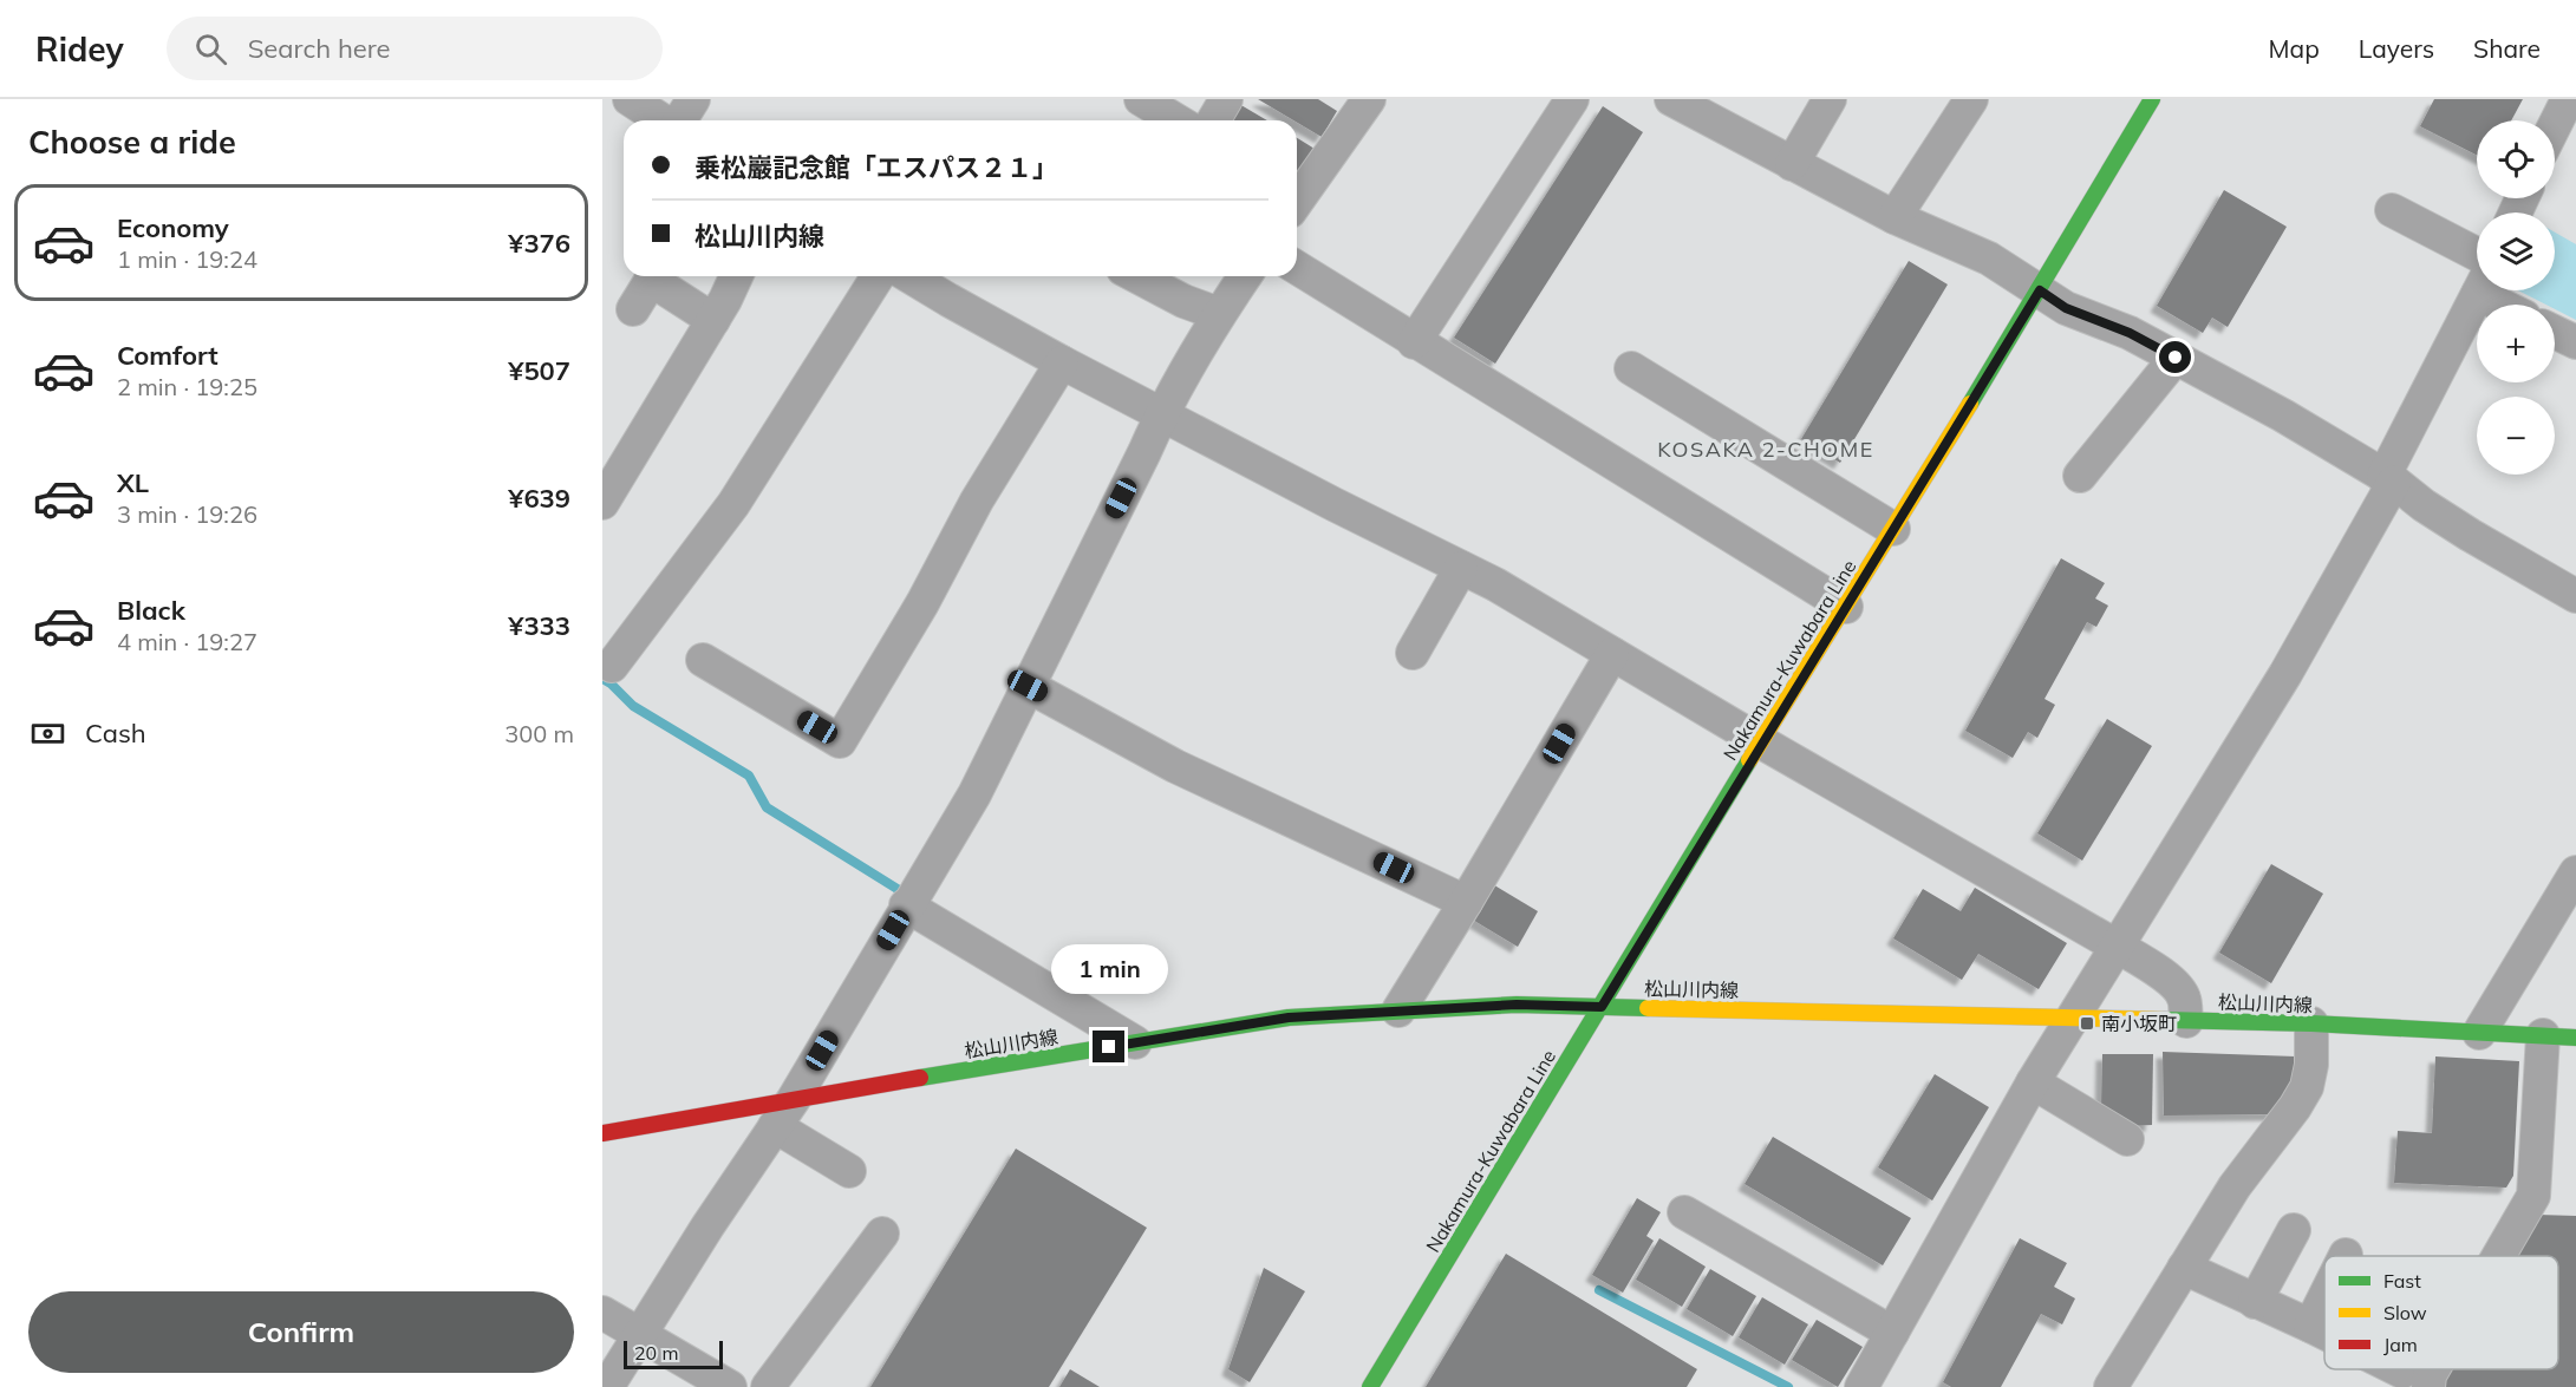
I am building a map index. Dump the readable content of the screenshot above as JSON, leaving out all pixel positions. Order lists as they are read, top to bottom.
{
  "streets": {
    "main road": ["Nakamura-Kuwabara Line", "松山川内線"]
  },
  "crossings": [
    ["Nakamura-Kuwabara Line", "松山川内線"]
  ],
  "districts": ["KOSAKA 2-CHOME"],
  "places": {
    "transit": ["南小坂町"]
  },
  "legend": ["Fast", "Slow", "Jam"],
  "scale_bar": "20 m",
  "page": {
    "header": "Ridey",
    "search": "Search here",
    "nav": ["Map", "Layers", "Share"],
    "heading": "Choose a ride",
    "map_buttons": ["+", "−"],
    "banner": ["乗松巖記念館「エスパス２１」", "松山川内線"],
    "list": [
      {
        "name": "Economy",
        "note": "1 min · 19:24",
        "value": "¥376"
      },
      {
        "name": "Comfort",
        "note": "2 min · 19:25",
        "value": "¥507"
      },
      {
        "name": "XL",
        "note": "3 min · 19:26",
        "value": "¥639"
      },
      {
        "name": "Black",
        "note": "4 min · 19:27",
        "value": "¥333"
      }
    ],
    "pay": ["Cash", "300 m"],
    "bubble": "1 min",
    "buttons": "Confirm",
    "scale": "20 m"
  }
}
